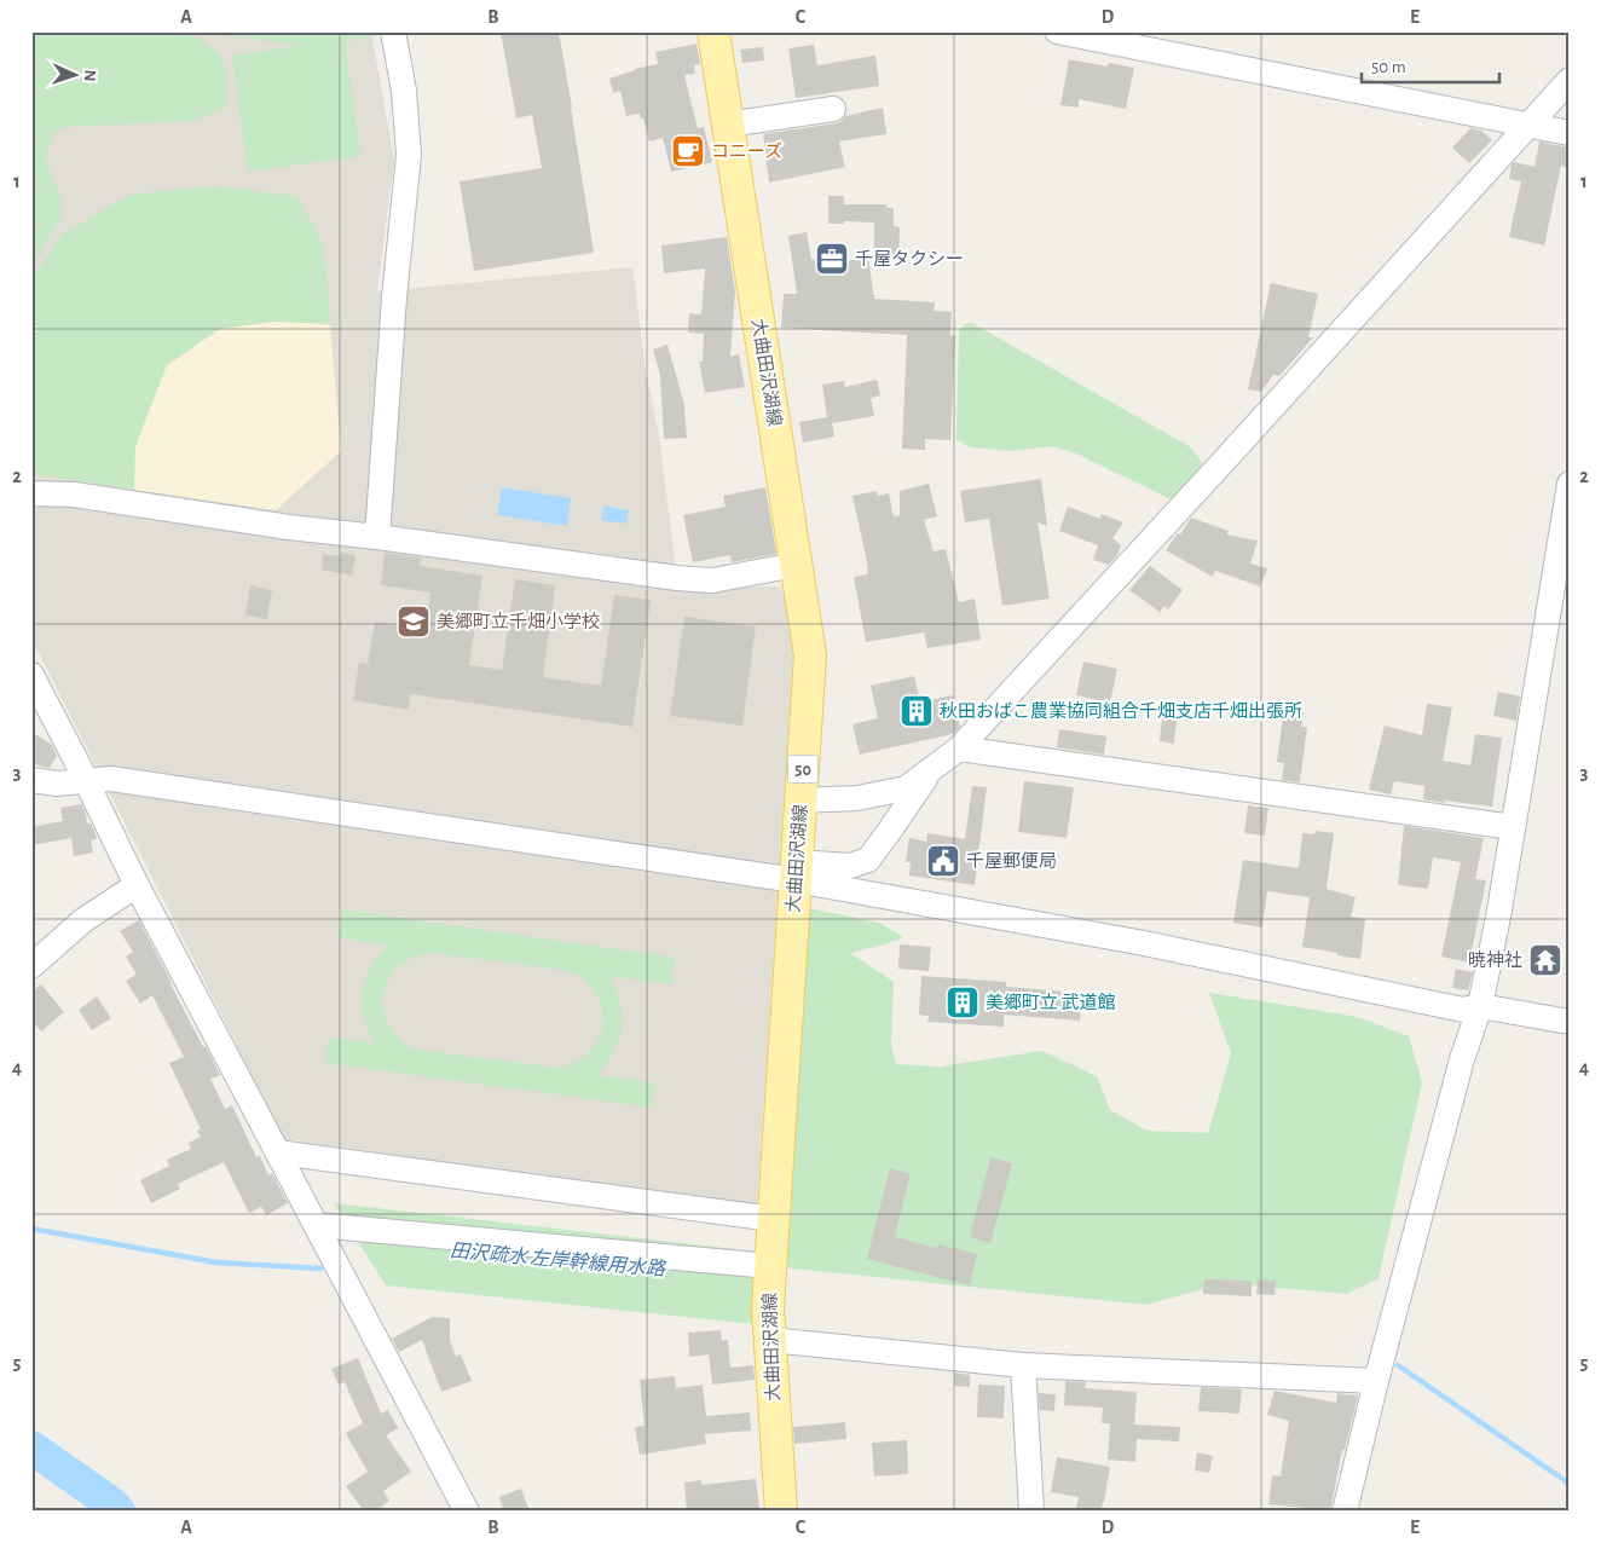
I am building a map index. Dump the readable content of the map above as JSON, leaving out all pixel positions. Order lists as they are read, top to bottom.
{
  "streets": {
    "main road": ["大曲田沢湖線", "50"]
  },
  "water": ["田沢疏水 左岸幹線用水路"],
  "places": {
    "cafe": ["コニーズ"],
    "office": ["千屋タクシー"],
    "school or university": ["美郷町立千畑小学校"],
    "building": ["秋田おばこ農業協同組合千畑支店千畑出張所", "美郷町立 武道館"],
    "public building": ["千屋郵便局"],
    "temple": ["暁神社"]
  },
  "scale_bar": "50 m",
  "north": "right",
  "grid": {
    "columns": [
      "A",
      "B",
      "C",
      "D",
      "E"
    ],
    "rows": [
      "1",
      "2",
      "3",
      "4",
      "5"
    ]
  }
}
